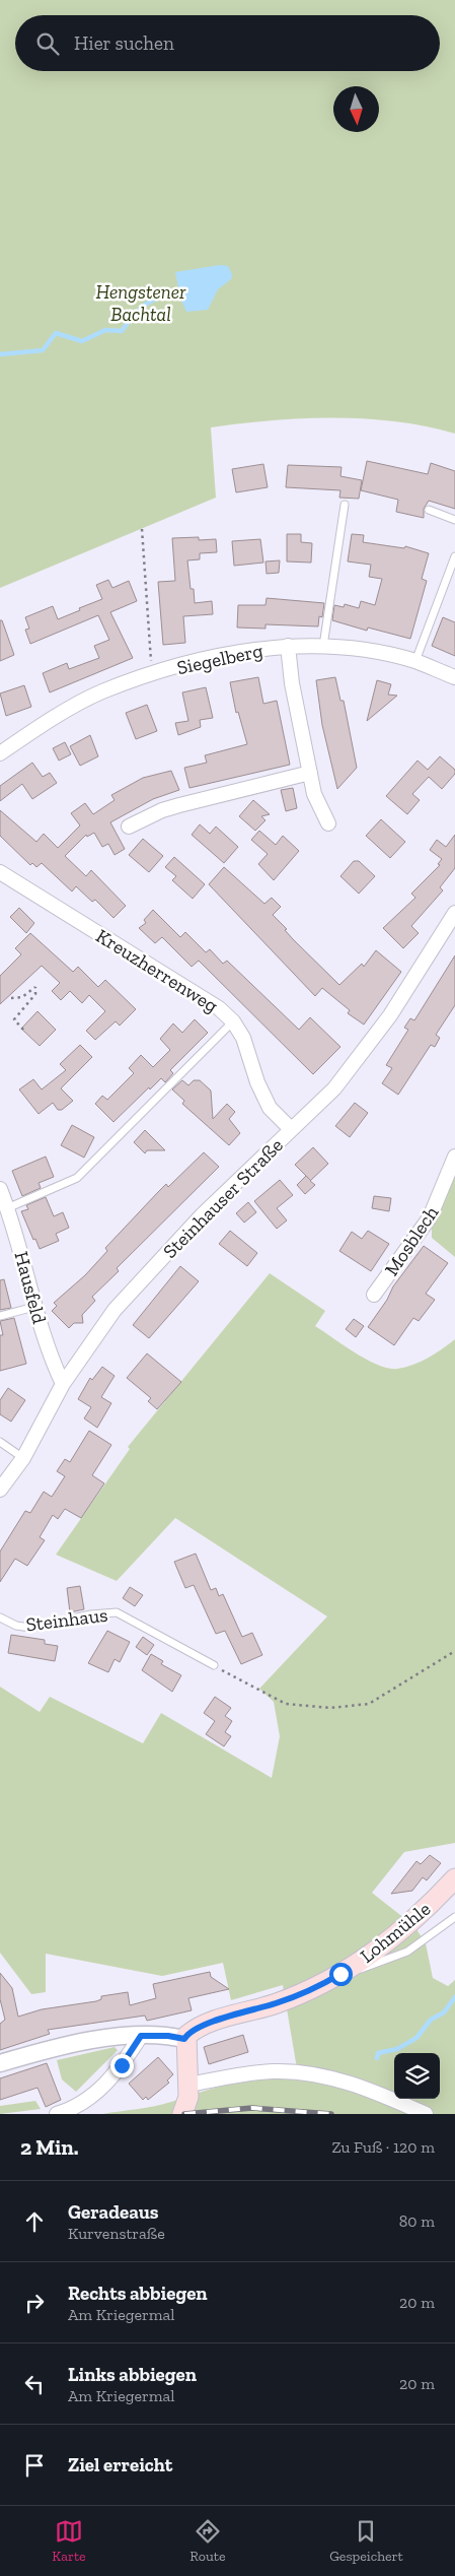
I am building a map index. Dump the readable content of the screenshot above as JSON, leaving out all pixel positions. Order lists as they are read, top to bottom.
{
  "streets": {
    "main road": ["Lohmühle"],
    "street": [
      "Siegelberg",
      "Kreuzherrenweg",
      "Steinhauser Straße",
      "Mosblech",
      "Hausfeld"
    ],
    "lane": ["Steinhaus"]
  },
  "crossings": [
    ["Kreuzherrenweg", "Steinhauser Straße"],
    ["Steinhauser Straße", "Hausfeld"]
  ],
  "parks": ["Hengstener Bachtal"],
  "north": "bottom",
  "page": {
    "search": "Hier suchen",
    "heading": ["2 Min.", "Zu Fuß · 120 m"],
    "list": [
      ["Geradeaus", "Kurvenstraße", "80 m"],
      ["Rechts abbiegen", "Am Kriegermal", "20 m"],
      ["Links abbiegen", "Am Kriegermal", "20 m"],
      "Ziel erreicht"
    ],
    "nav": ["Karte", "Route", "Gespeichert"]
  }
}
